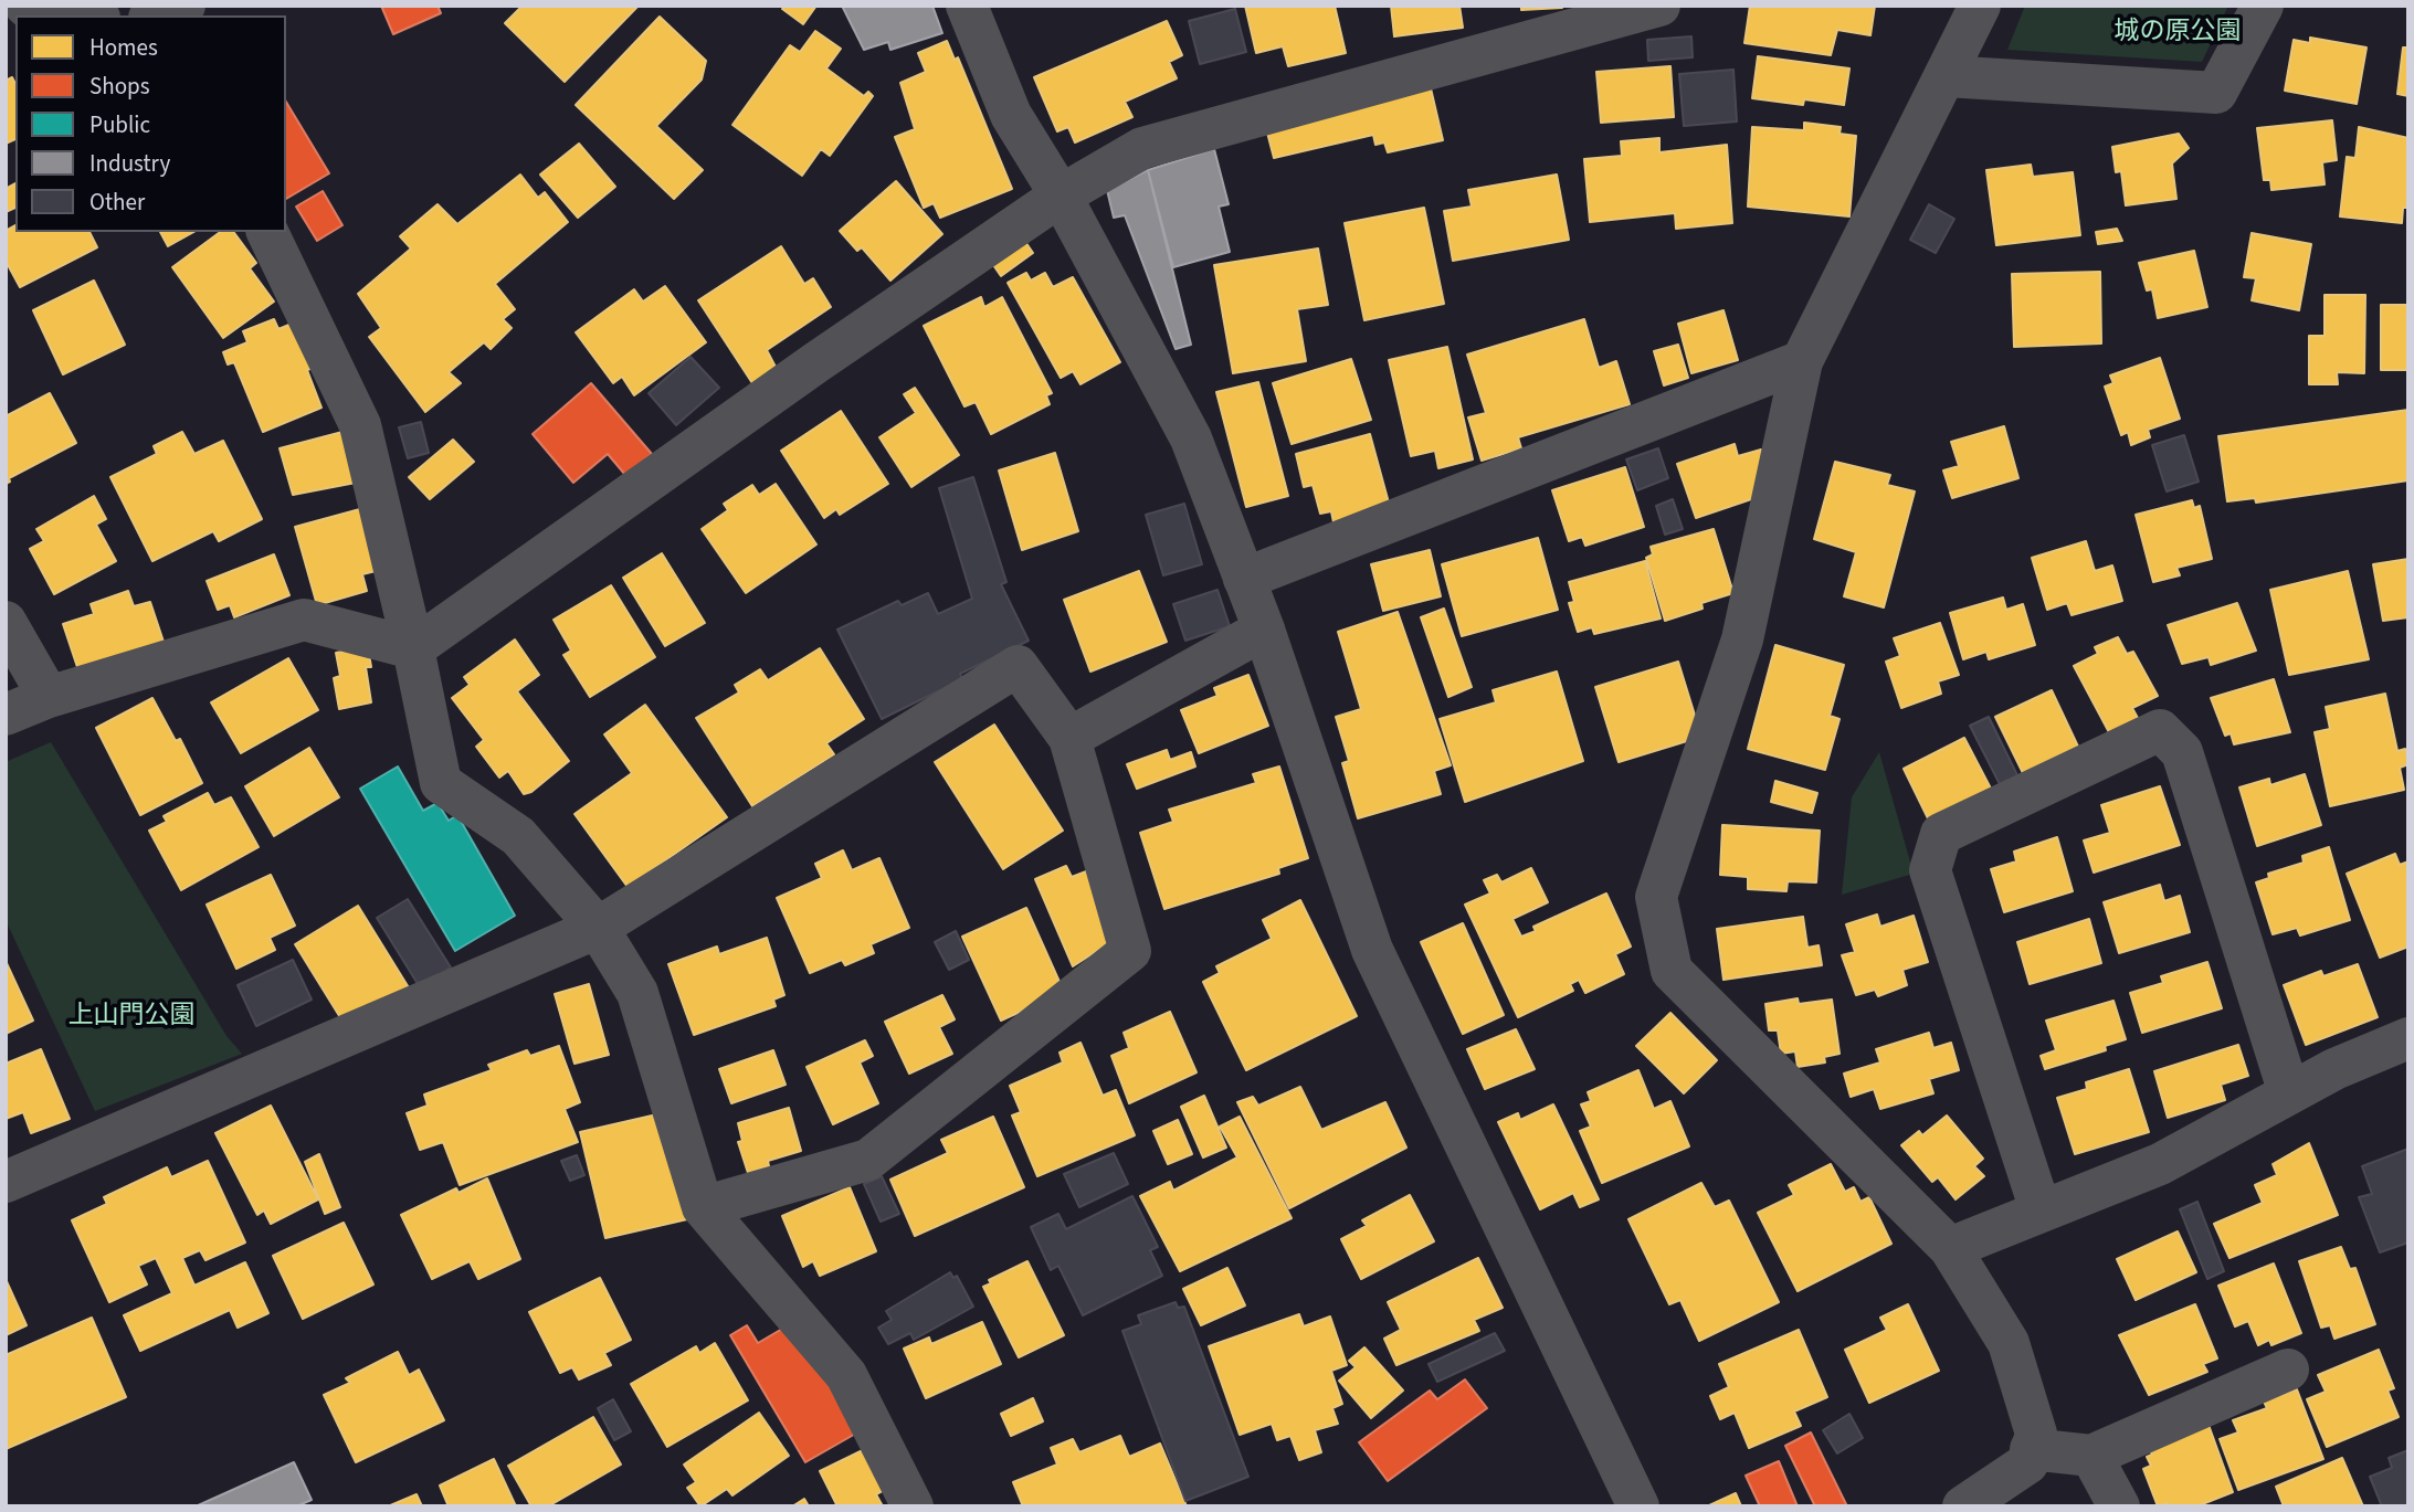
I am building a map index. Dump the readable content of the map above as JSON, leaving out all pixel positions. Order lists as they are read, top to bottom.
{
  "parks": ["城の原公園", "上山門公園"],
  "legend": [
    "Homes",
    "Shops",
    "Public",
    "Industry",
    "Other"
  ]
}
